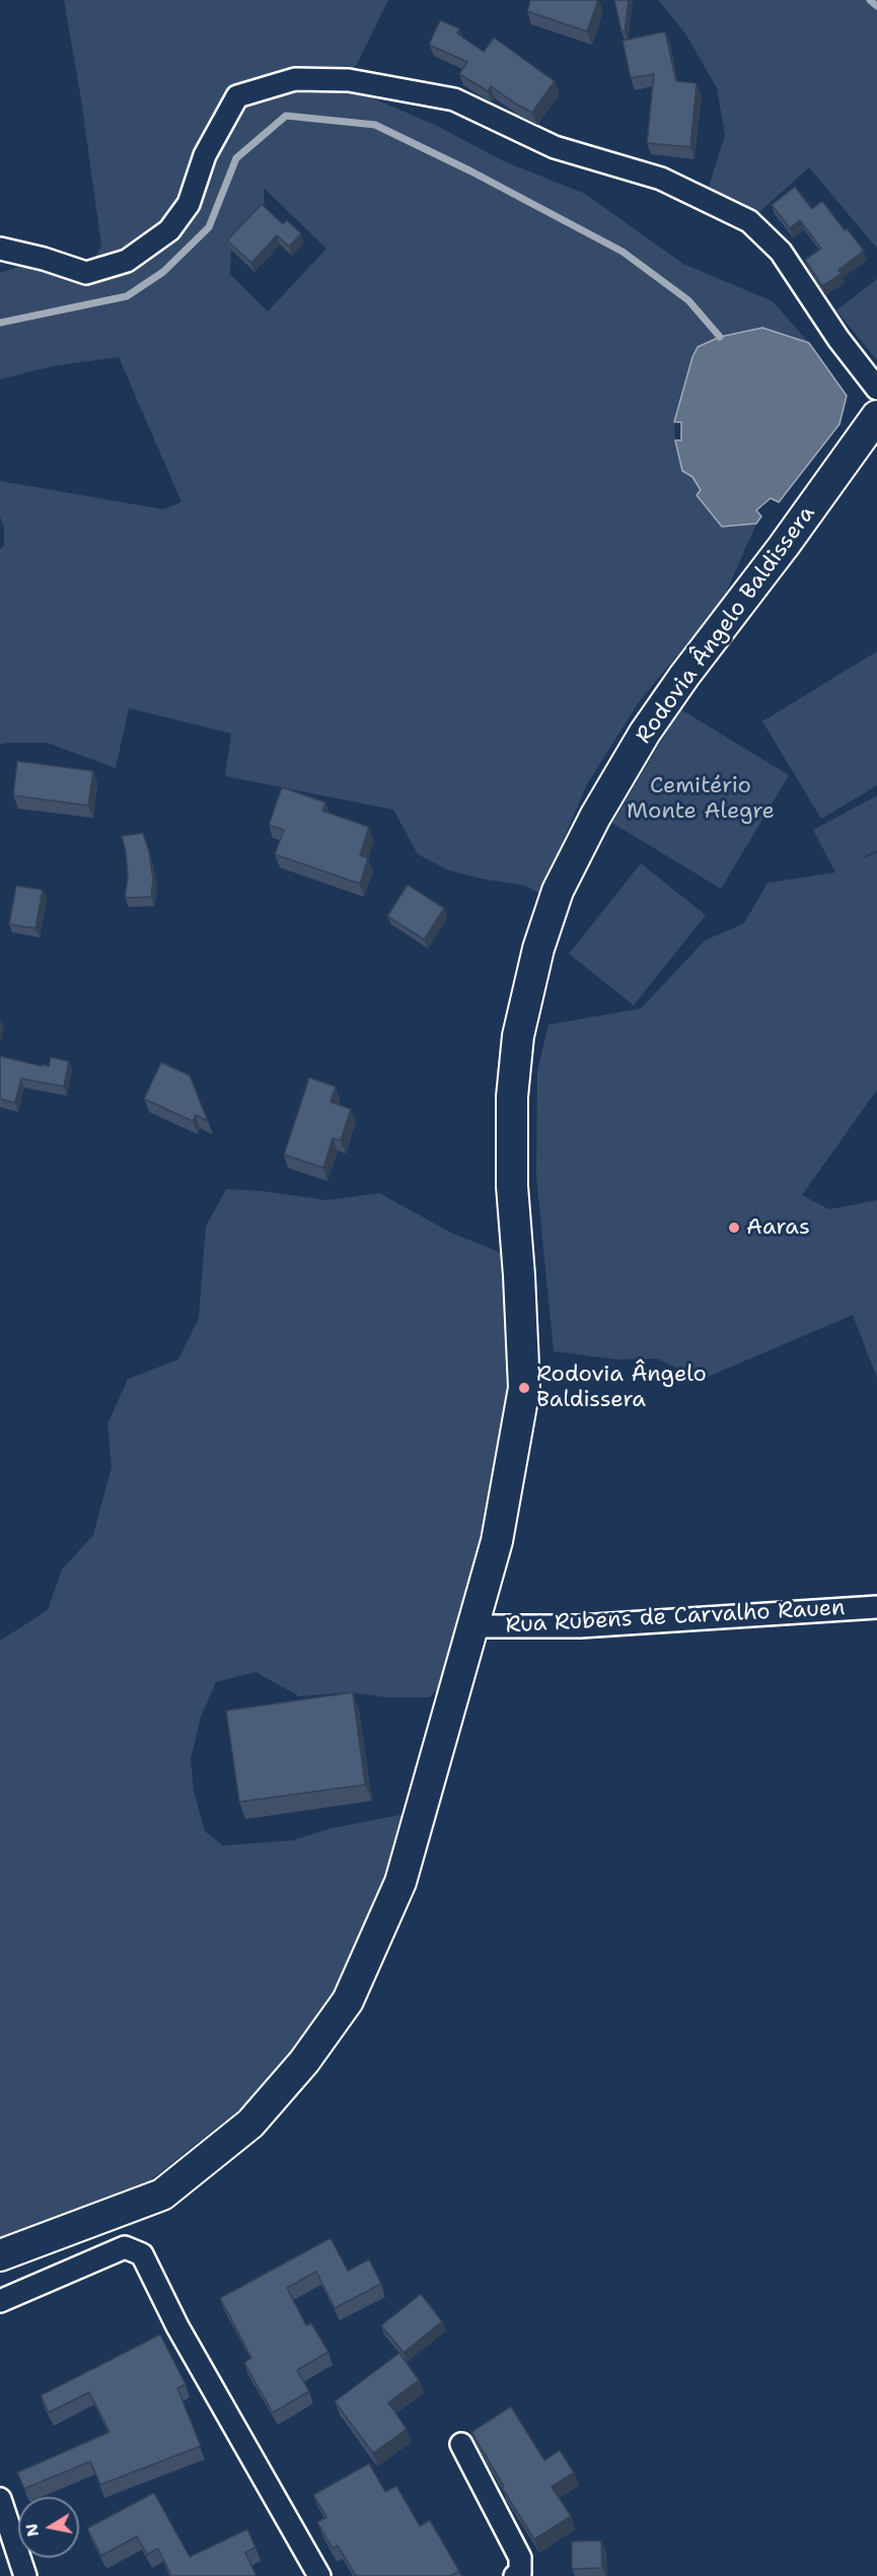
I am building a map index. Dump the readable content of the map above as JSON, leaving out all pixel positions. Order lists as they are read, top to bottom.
{
  "streets": {
    "street": ["Rodovia Ângelo Baldissera", "Rua Rubens de Carvalho Rauen"]
  },
  "crossings": [
    ["Rodovia Ângelo Baldissera", "Rua Rubens de Carvalho Rauen"]
  ],
  "parks": ["Cemitério Monte Alegre"],
  "places": ["Aaras", "Rodovia Ângelo Baldissera"],
  "north": "left"
}
